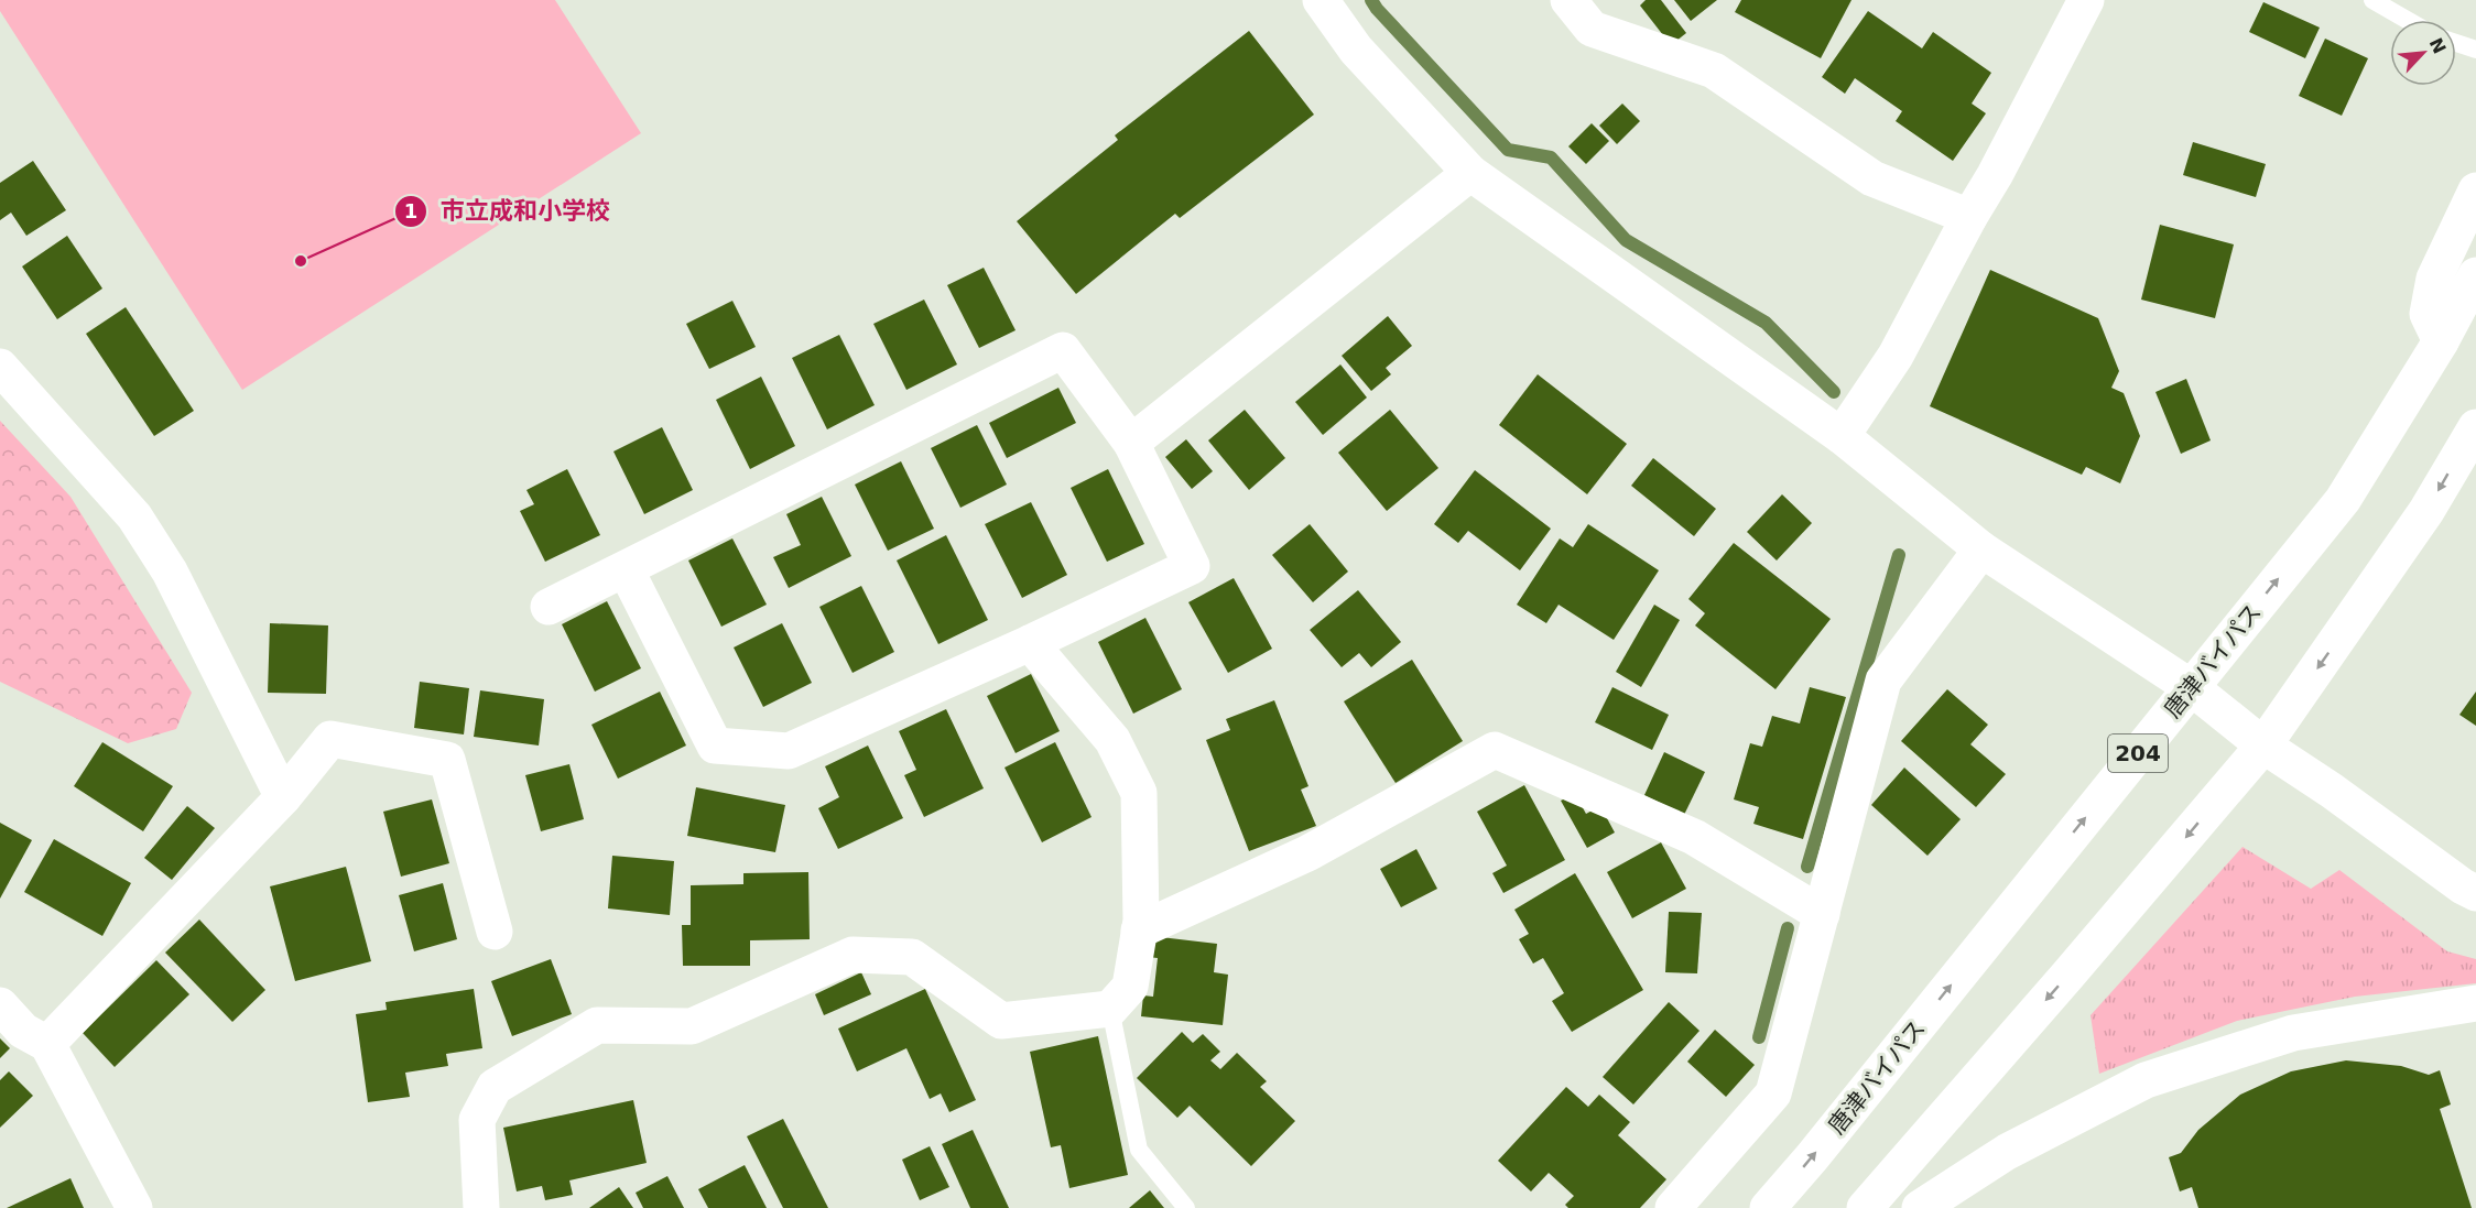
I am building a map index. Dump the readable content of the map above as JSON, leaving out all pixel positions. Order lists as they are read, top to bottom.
{
  "streets": {
    "main road": ["唐津バイパス", "204"]
  },
  "places": ["市立成和小学校"],
  "north": "top right"
}
